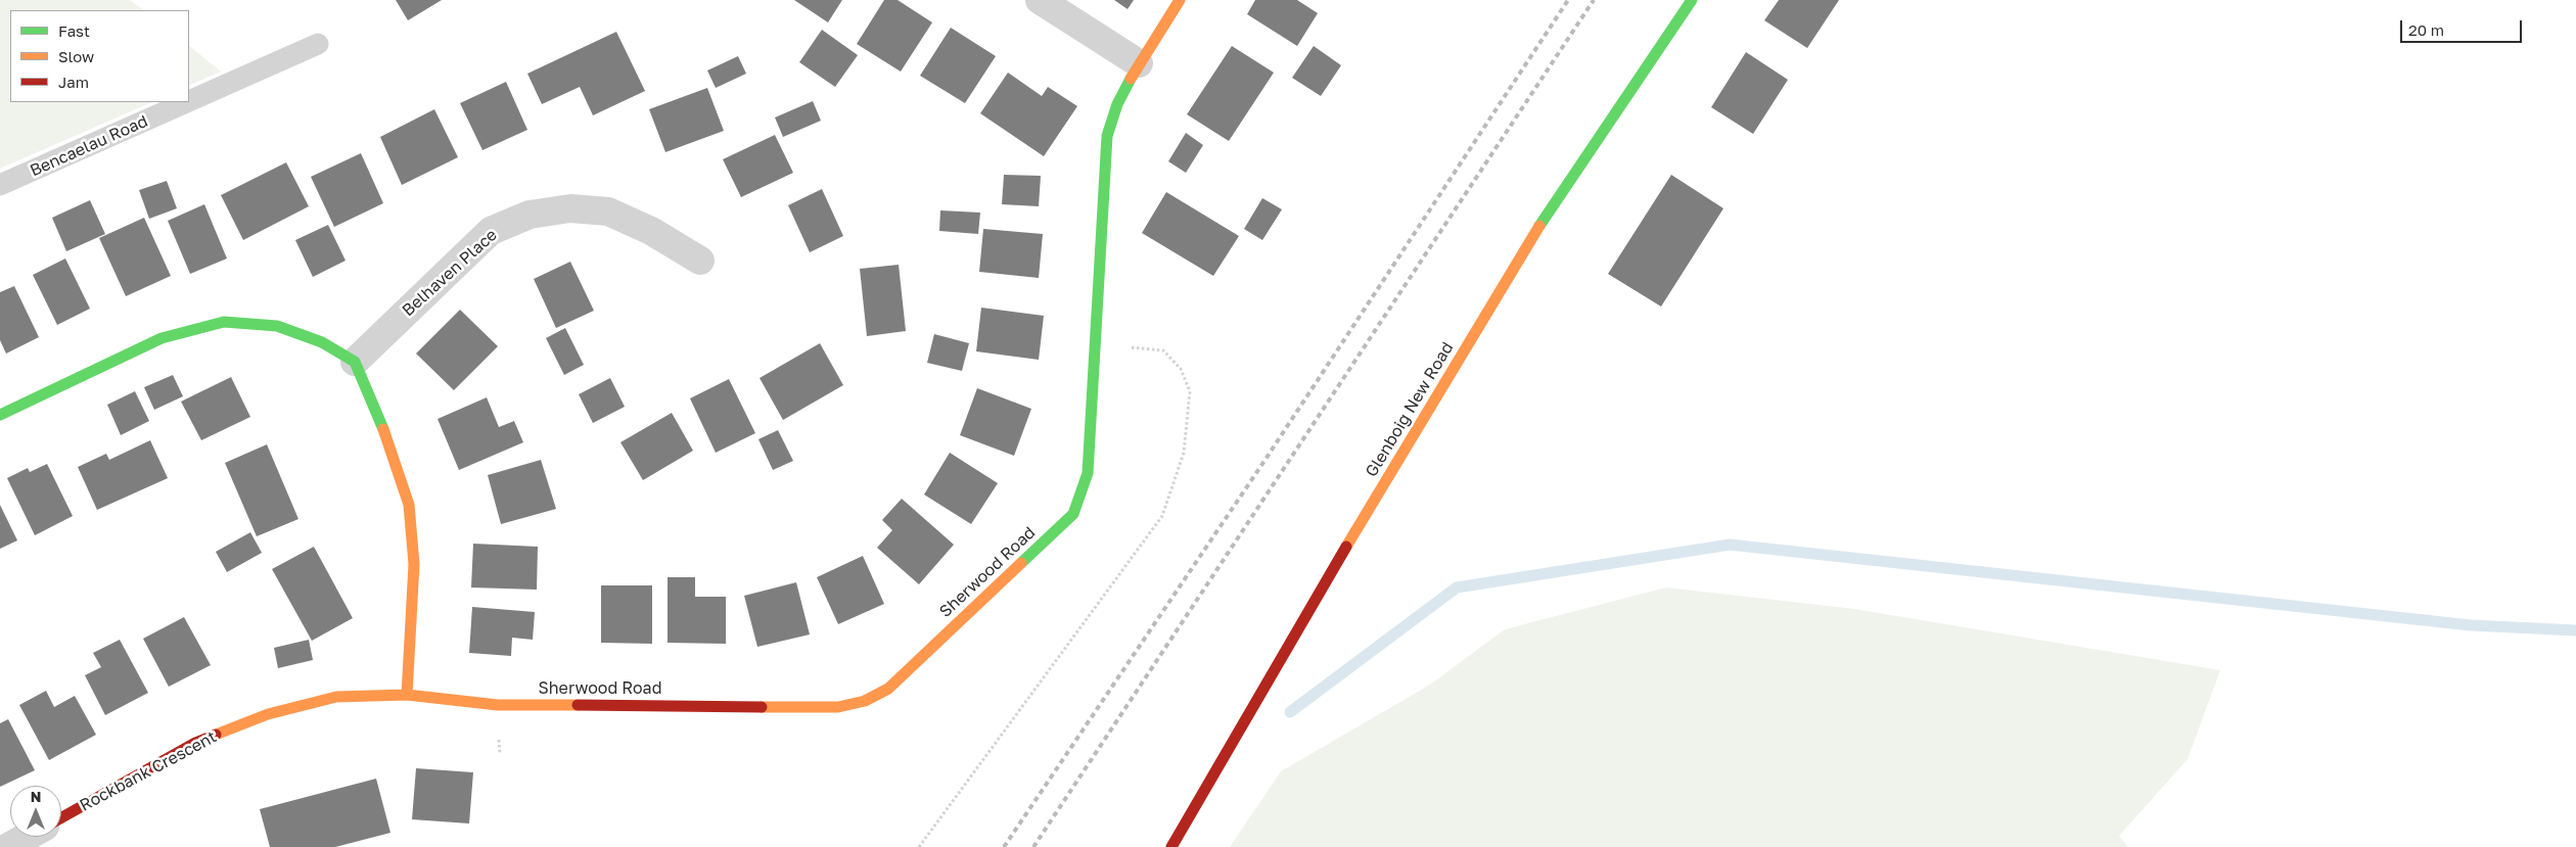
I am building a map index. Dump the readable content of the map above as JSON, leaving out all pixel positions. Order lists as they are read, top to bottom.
{
  "streets": {
    "street": [
      "Belhaven Place",
      "Glenboig New Road",
      "Sherwood Road",
      "Rockbank Crescent"
    ],
    "lane": ["Bencaelau Road"]
  },
  "crossings": [
    ["Sherwood Road", "Rockbank Crescent"]
  ],
  "legend": ["Fast", "Slow", "Jam"],
  "scale_bar": "20 m",
  "north": "top"
}
